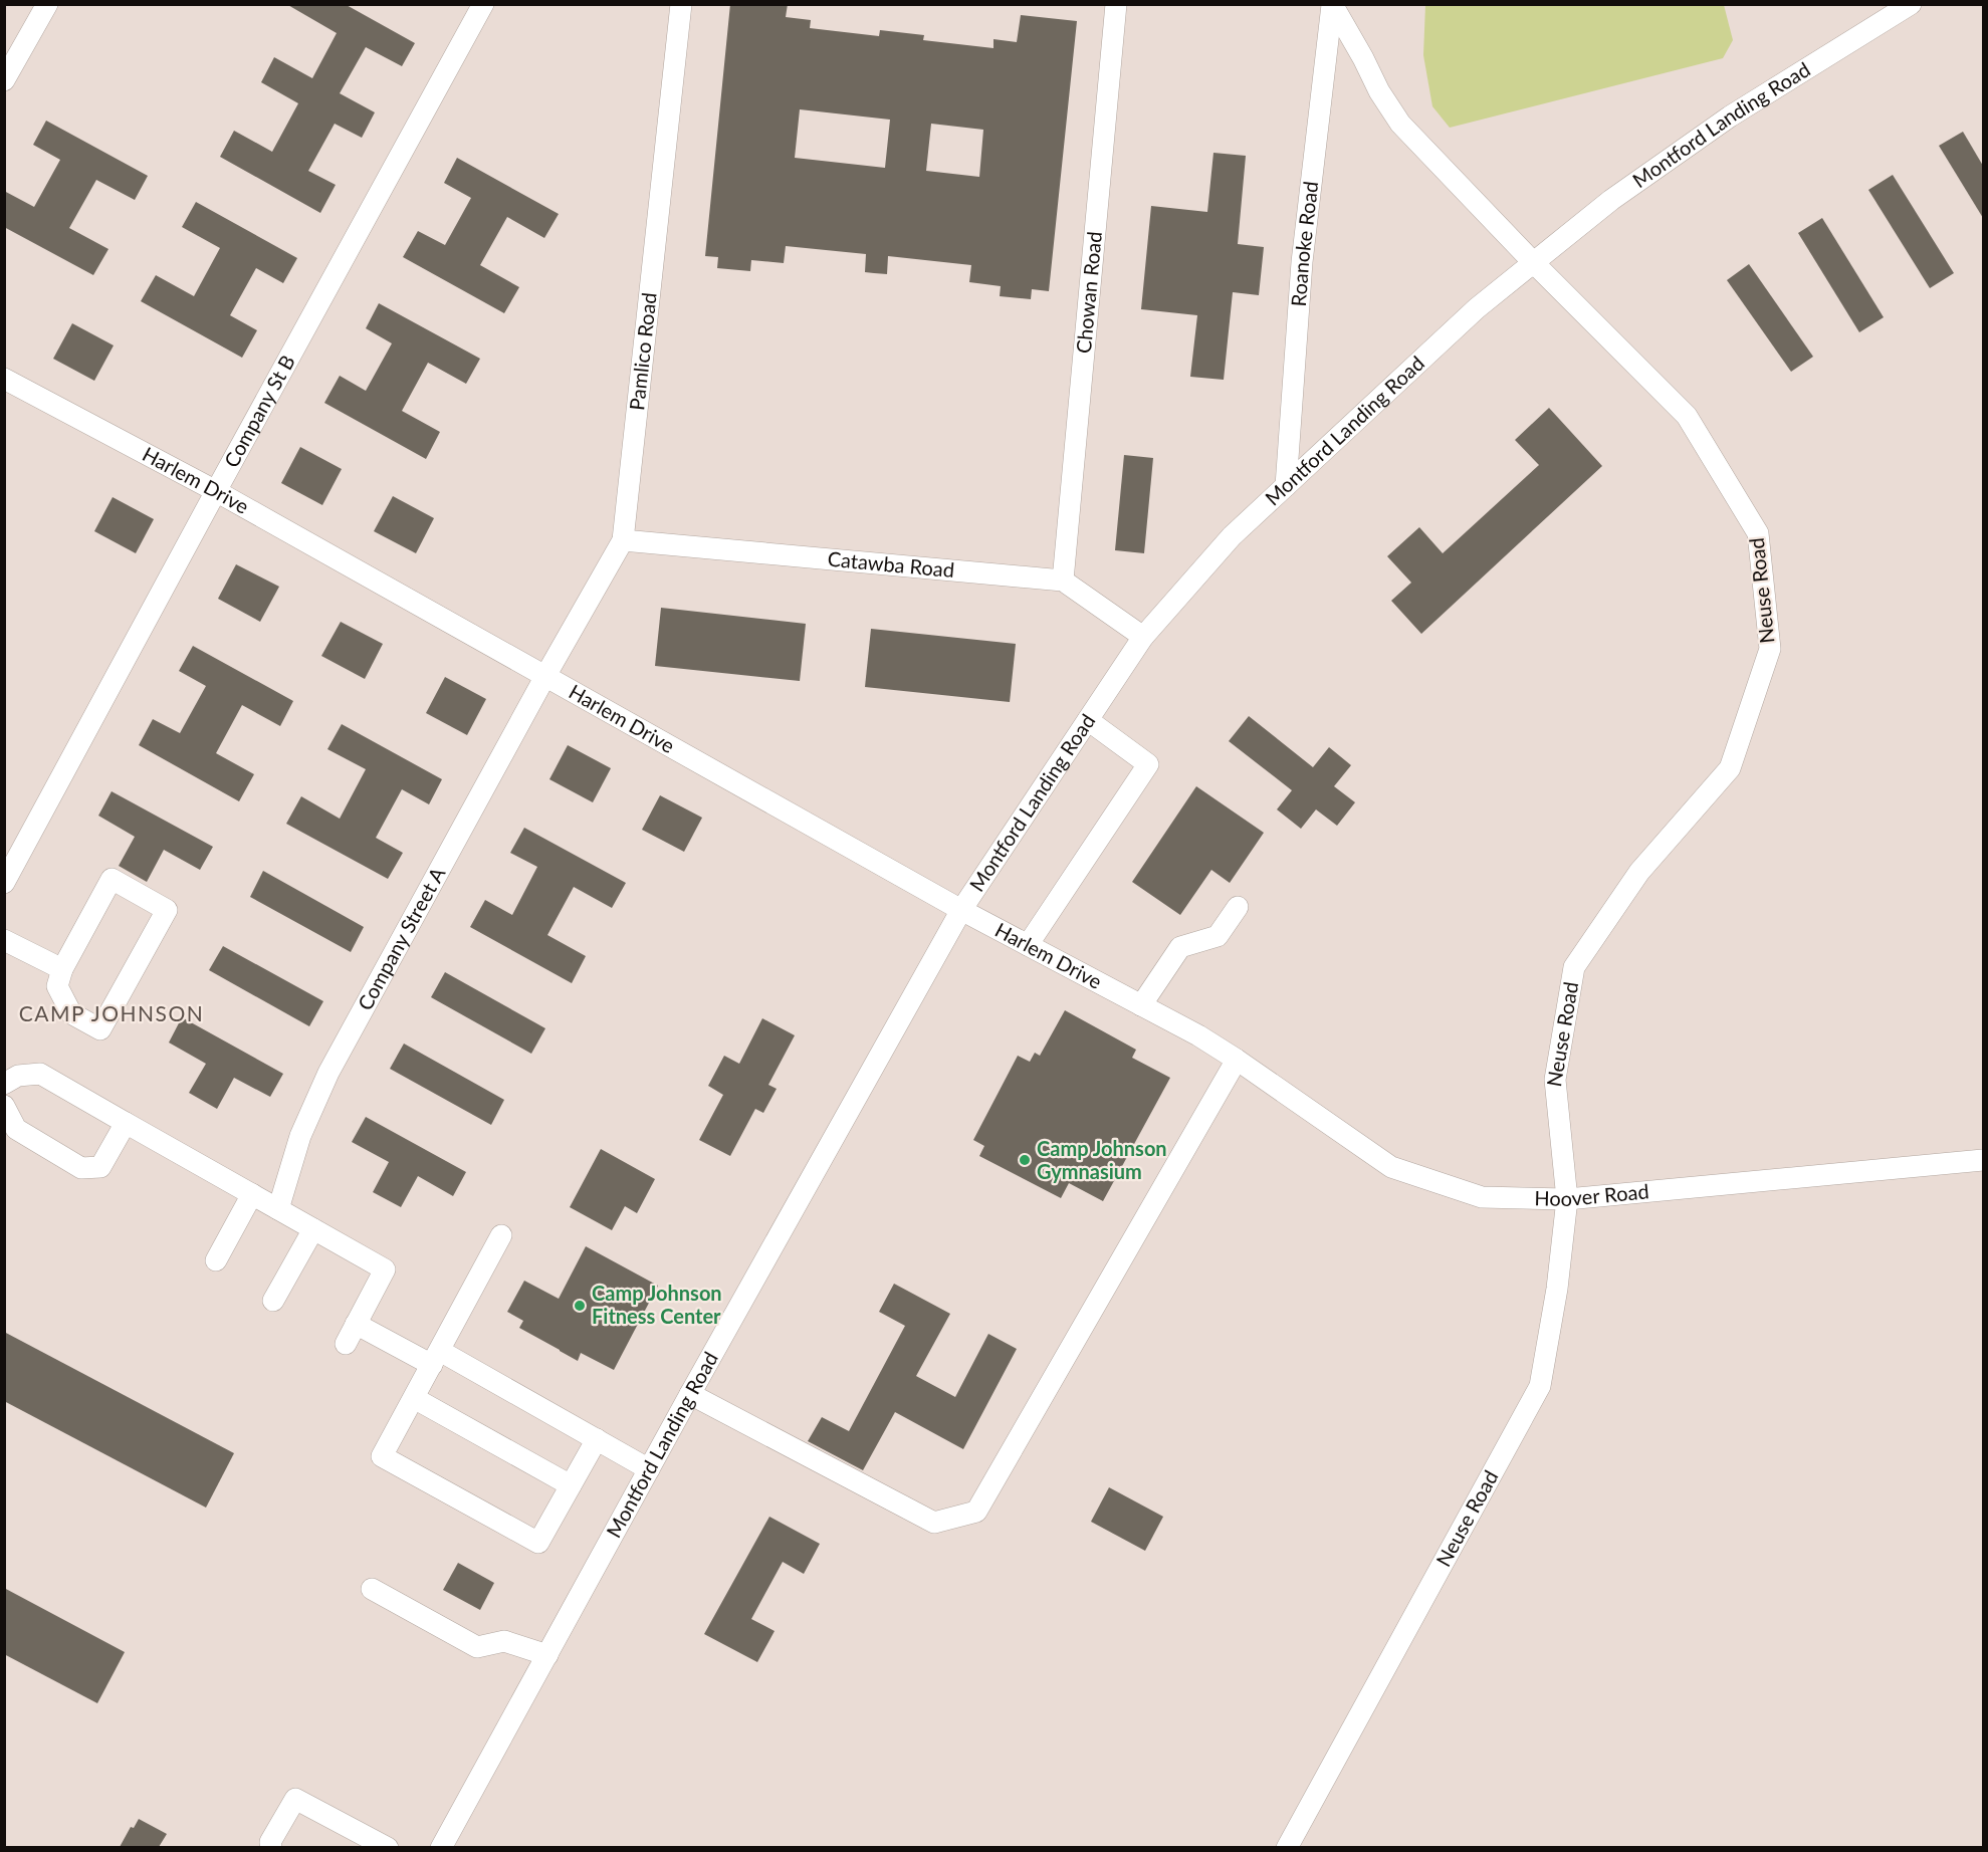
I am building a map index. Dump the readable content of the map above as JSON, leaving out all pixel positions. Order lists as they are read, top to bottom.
{
  "streets": {
    "street": [
      "Montford Landing Road",
      "Roanoke Road",
      "Chowan Road",
      "Pamlico Road",
      "Company St B",
      "Harlem Drive",
      "Catawba Road",
      "Neuse Road",
      "Company Street A",
      "Hoover Road"
    ]
  },
  "crossings": [
    ["Montford Landing Road", "Roanoke Road"],
    ["Montford Landing Road", "Harlem Drive"],
    ["Montford Landing Road", "Catawba Road"],
    ["Montford Landing Road", "Neuse Road"],
    ["Roanoke Road", "Neuse Road"],
    ["Chowan Road", "Catawba Road"],
    ["Pamlico Road", "Harlem Drive"],
    ["Pamlico Road", "Catawba Road"],
    ["Pamlico Road", "Company Street A"],
    ["Company St B", "Harlem Drive"],
    ["Harlem Drive", "Company Street A"],
    ["Harlem Drive", "Hoover Road"],
    ["Neuse Road", "Hoover Road"]
  ],
  "districts": ["CAMP JOHNSON"],
  "places": ["Camp Johnson Gymnasium", "Camp Johnson Fitness Center"]
}
